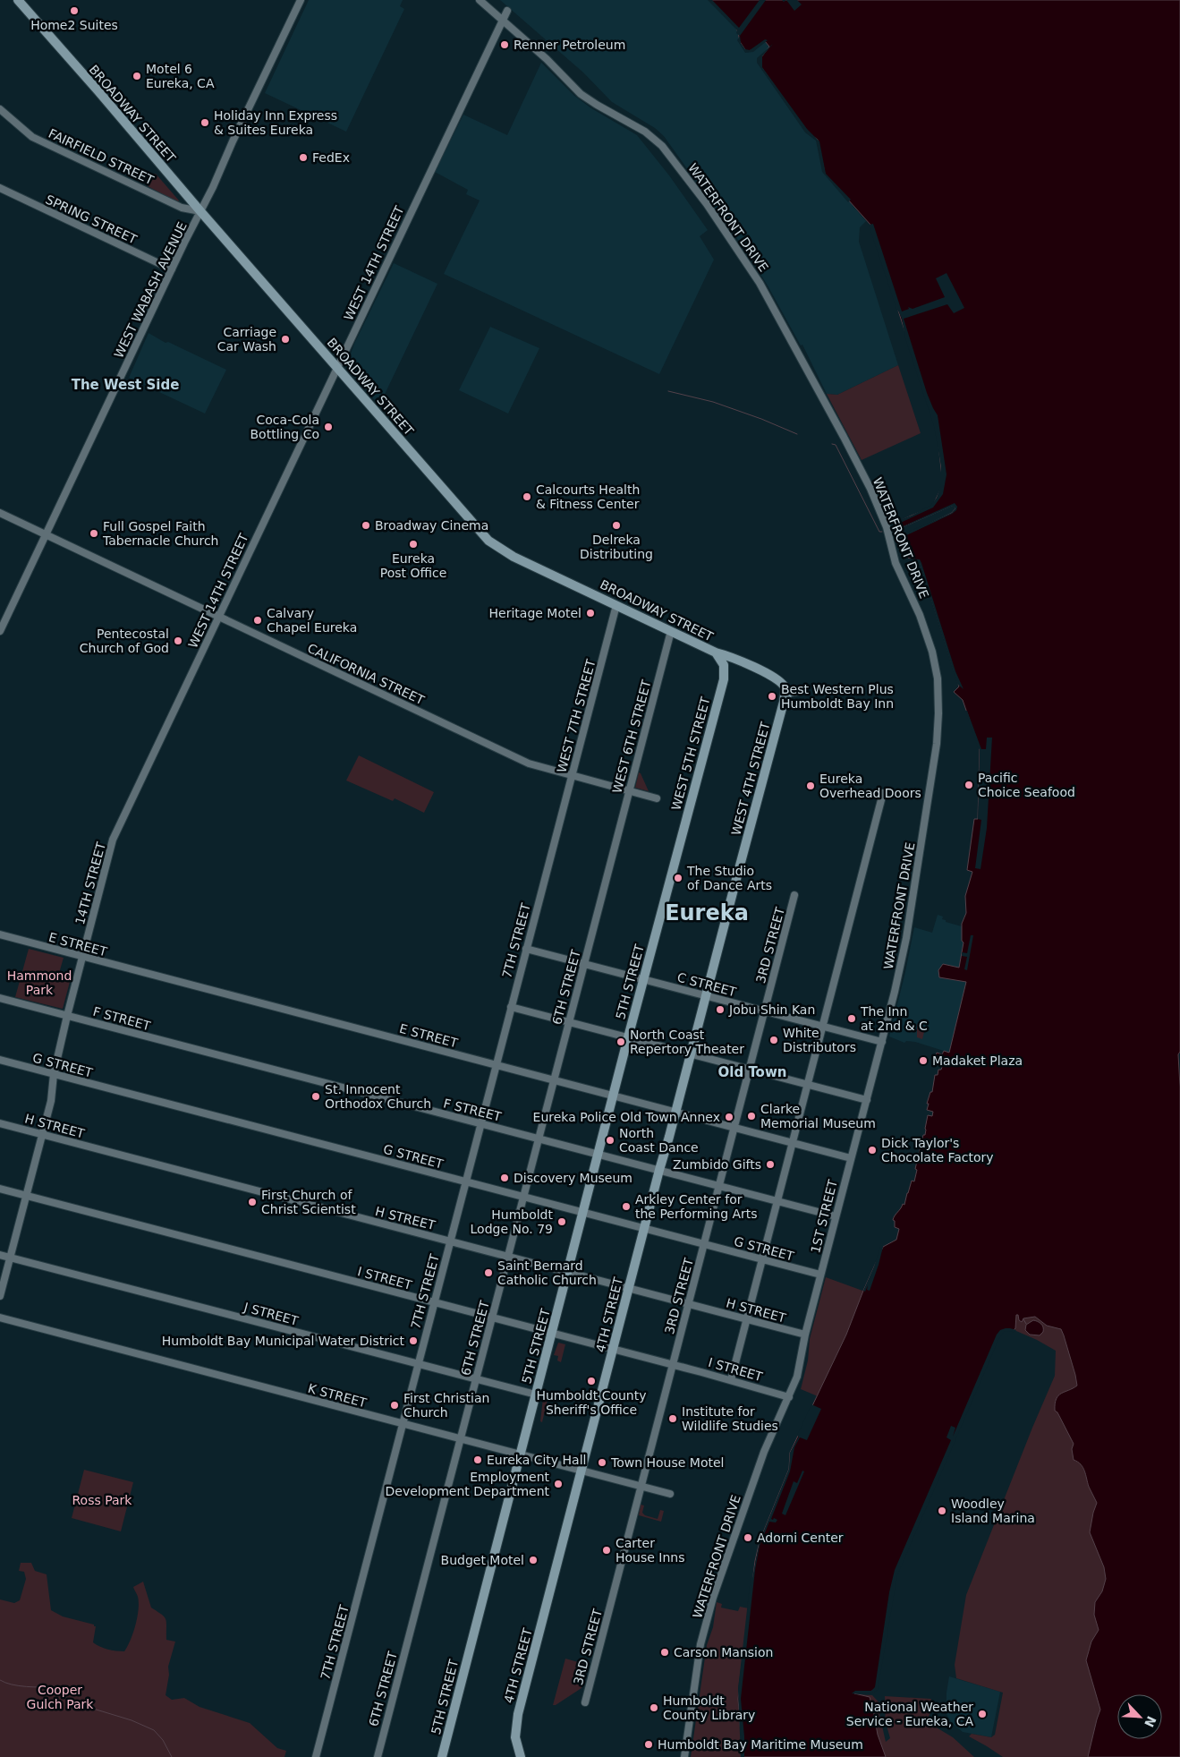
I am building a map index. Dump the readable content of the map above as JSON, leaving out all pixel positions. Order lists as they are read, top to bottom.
{
  "streets": {
    "highway": [
      "BROADWAY STREET",
      "WEST 5TH STREET",
      "WEST 4TH STREET",
      "5TH STREET",
      "4TH STREET"
    ],
    "street": [
      "FAIRFIELD STREET",
      "WATERFRONT DRIVE",
      "SPRING STREET",
      "WEST 14TH STREET",
      "WEST WABASH AVENUE",
      "CALIFORNIA STREET",
      "WEST 7TH STREET",
      "WEST 6TH STREET",
      "14TH STREET",
      "7TH STREET",
      "E STREET",
      "3RD STREET",
      "C STREET",
      "6TH STREET",
      "F STREET",
      "G STREET",
      "H STREET",
      "1ST STREET",
      "I STREET",
      "J STREET",
      "K STREET"
    ]
  },
  "crossings": [
    ["BROADWAY STREET", "FAIRFIELD STREET"],
    ["BROADWAY STREET", "WEST 14TH STREET"],
    ["BROADWAY STREET", "WEST WABASH AVENUE"],
    ["BROADWAY STREET", "WEST 7TH STREET"],
    ["BROADWAY STREET", "WEST 6TH STREET"],
    ["BROADWAY STREET", "WEST 4TH STREET"],
    ["FAIRFIELD STREET", "WEST WABASH AVENUE"],
    ["WATERFRONT DRIVE", "WEST 14TH STREET"],
    ["WATERFRONT DRIVE", "C STREET"],
    ["WATERFRONT DRIVE", "1ST STREET"],
    ["WATERFRONT DRIVE", "I STREET"],
    ["SPRING STREET", "WEST WABASH AVENUE"],
    ["WEST 14TH STREET", "CALIFORNIA STREET"],
    ["WEST 14TH STREET", "14TH STREET"],
    ["WEST WABASH AVENUE", "CALIFORNIA STREET"],
    ["CALIFORNIA STREET", "WEST 7TH STREET"],
    ["CALIFORNIA STREET", "WEST 6TH STREET"],
    ["WEST 7TH STREET", "7TH STREET"],
    ["WEST 6TH STREET", "6TH STREET"],
    ["WEST 5TH STREET", "5TH STREET"],
    ["WEST 4TH STREET", "4TH STREET"],
    ["14TH STREET", "E STREET"],
    ["14TH STREET", "F STREET"],
    ["14TH STREET", "G STREET"],
    ["14TH STREET", "H STREET"],
    ["14TH STREET", "I STREET"],
    ["14TH STREET", "J STREET"],
    ["7TH STREET", "E STREET"],
    ["7TH STREET", "C STREET"],
    ["7TH STREET", "F STREET"],
    ["7TH STREET", "G STREET"],
    ["7TH STREET", "H STREET"],
    ["7TH STREET", "I STREET"],
    ["7TH STREET", "J STREET"],
    ["7TH STREET", "K STREET"],
    ["E STREET", "3RD STREET"],
    ["E STREET", "5TH STREET"],
    ["E STREET", "6TH STREET"],
    ["E STREET", "1ST STREET"],
    ["E STREET", "4TH STREET"],
    ["3RD STREET", "C STREET"],
    ["3RD STREET", "F STREET"],
    ["3RD STREET", "G STREET"],
    ["3RD STREET", "H STREET"],
    ["3RD STREET", "I STREET"],
    ["3RD STREET", "K STREET"],
    ["5TH STREET", "C STREET"],
    ["5TH STREET", "F STREET"],
    ["5TH STREET", "G STREET"],
    ["5TH STREET", "H STREET"],
    ["5TH STREET", "I STREET"],
    ["5TH STREET", "J STREET"],
    ["5TH STREET", "K STREET"],
    ["C STREET", "6TH STREET"],
    ["C STREET", "1ST STREET"],
    ["C STREET", "4TH STREET"],
    ["6TH STREET", "F STREET"],
    ["6TH STREET", "G STREET"],
    ["6TH STREET", "H STREET"],
    ["6TH STREET", "I STREET"],
    ["6TH STREET", "J STREET"],
    ["6TH STREET", "K STREET"],
    ["F STREET", "1ST STREET"],
    ["F STREET", "4TH STREET"],
    ["G STREET", "1ST STREET"],
    ["G STREET", "4TH STREET"],
    ["H STREET", "1ST STREET"],
    ["H STREET", "4TH STREET"],
    ["1ST STREET", "I STREET"],
    ["I STREET", "4TH STREET"],
    ["4TH STREET", "K STREET"]
  ],
  "districts": ["The West Side", "Eureka", "Old Town"],
  "parks": ["Hammond Park", "Ross Park", "Cooper Gulch Park"],
  "places": [
    "Home2 Suites",
    "Renner Petroleum",
    "Motel 6 Eureka, CA",
    "Holiday Inn Express & Suites Eureka",
    "FedEx",
    "Carriage Car Wash",
    "Coca-Cola Bottling Co",
    "Calcourts Health & Fitness Center",
    "Broadway Cinema",
    "Delreka Distributing",
    "Full Gospel Faith Tabernacle Church",
    "Eureka Post Office",
    "Heritage Motel",
    "Calvary Chapel Eureka",
    "Pentecostal Church of God",
    "Best Western Plus Humboldt Bay Inn",
    "Pacific Choice Seafood",
    "Eureka Overhead Doors",
    "The Studio of Dance Arts",
    "Jobu Shin Kan",
    "The Inn at 2nd & C",
    "White Distributors",
    "North Coast Repertory Theater",
    "Madaket Plaza",
    "St. Innocent Orthodox Church",
    "Clarke Memorial Museum",
    "Eureka Police Old Town Annex",
    "North Coast Dance",
    "Dick Taylor's Chocolate Factory",
    "Zumbido Gifts",
    "Discovery Museum",
    "First Church of Christ Scientist",
    "Arkley Center for the Performing Arts",
    "Humboldt Lodge No. 79",
    "Saint Bernard Catholic Church",
    "Humboldt Bay Municipal Water District",
    "Humboldt County Sheriff's Office",
    "First Christian Church",
    "Institute for Wildlife Studies",
    "Eureka City Hall",
    "Town House Motel",
    "Employment Development Department",
    "Woodley Island Marina",
    "Adorni Center",
    "Carter House Inns",
    "Budget Motel",
    "Carson Mansion",
    "Humboldt County Library",
    "National Weather Service - Eureka, CA",
    "Humboldt Bay Maritime Museum"
  ],
  "north": "bottom right"
}
